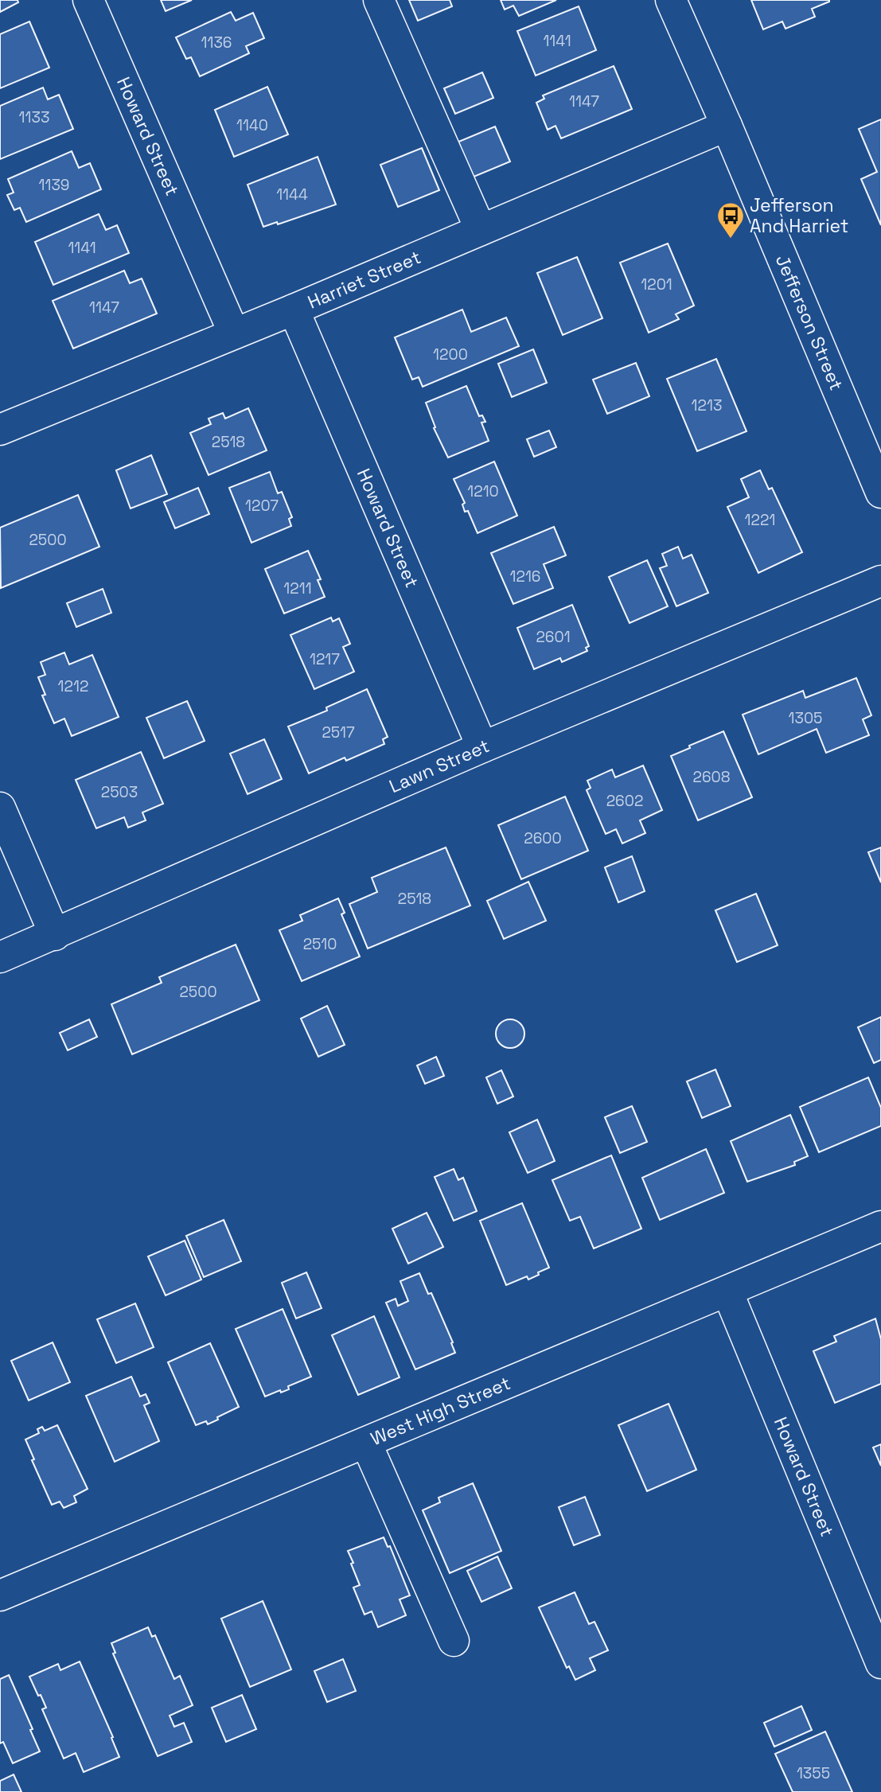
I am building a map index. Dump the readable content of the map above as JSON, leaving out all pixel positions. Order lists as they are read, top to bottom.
{
  "streets": {
    "street": [
      "Howard Street",
      "Harriet Street",
      "Jefferson Street",
      "Lawn Street",
      "West High Street"
    ]
  },
  "crossings": [
    ["Howard Street", "Harriet Street"],
    ["Howard Street", "Lawn Street"],
    ["Howard Street", "West High Street"],
    ["Harriet Street", "Jefferson Street"]
  ],
  "places": {
    "bus stop": ["Jefferson And Harriet"]
  },
  "house_numbers": [
    "1141",
    "1136",
    "1147",
    "1133",
    "1140",
    "1139",
    "1144",
    "1141",
    "1201",
    "1147",
    "1200",
    "1213",
    "2518",
    "1210",
    "1207",
    "1221",
    "2500",
    "1216",
    "1211",
    "2601",
    "1217",
    "1212",
    "1305",
    "2517",
    "2608",
    "2503",
    "2602",
    "2600",
    "2518",
    "2510",
    "2500",
    "1355"
  ]
}
